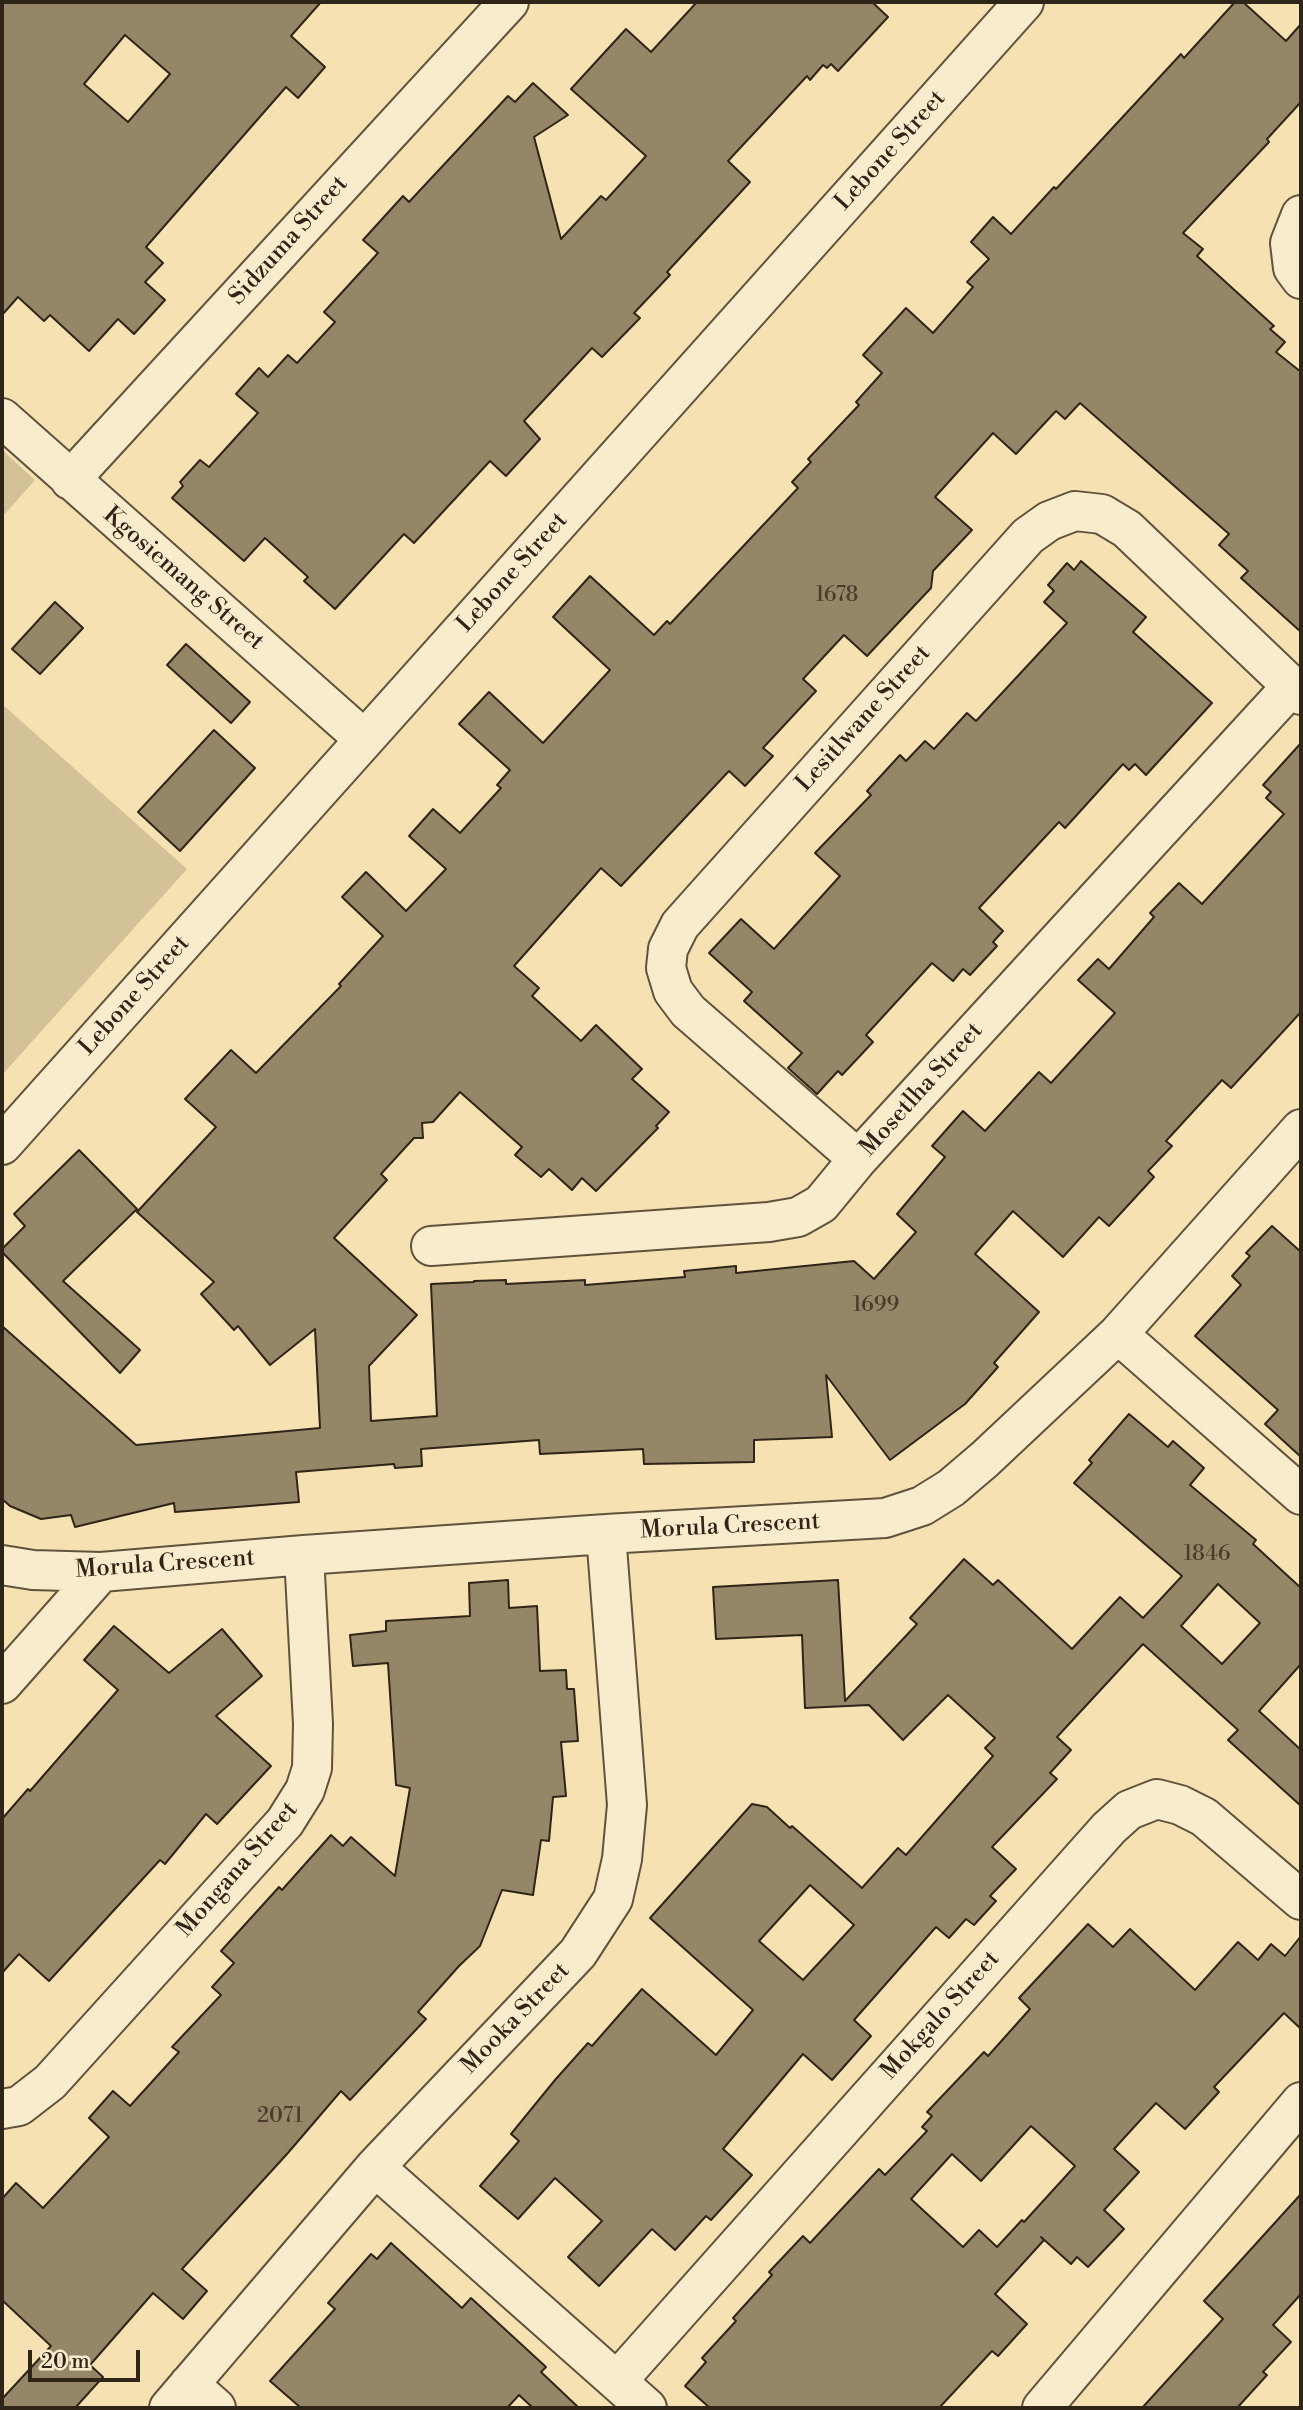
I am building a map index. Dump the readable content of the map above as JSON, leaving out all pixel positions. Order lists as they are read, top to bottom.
{
  "streets": {
    "street": [
      "Lebone Street",
      "Sidzuma Street",
      "Kgosiemang Street",
      "Lesitlwane Street",
      "Mosetlha Street",
      "Morula Crescent",
      "Mongana Street",
      "Mokgalo Street",
      "Mooka Street"
    ]
  },
  "crossings": [
    ["Lebone Street", "Kgosiemang Street"],
    ["Sidzuma Street", "Kgosiemang Street"],
    ["Lesitlwane Street", "Mosetlha Street"],
    ["Morula Crescent", "Mongana Street"],
    ["Morula Crescent", "Mooka Street"]
  ],
  "house_numbers": [
    "1678",
    "1699",
    "1846",
    "2071"
  ],
  "scale_bar": "20 m"
}
